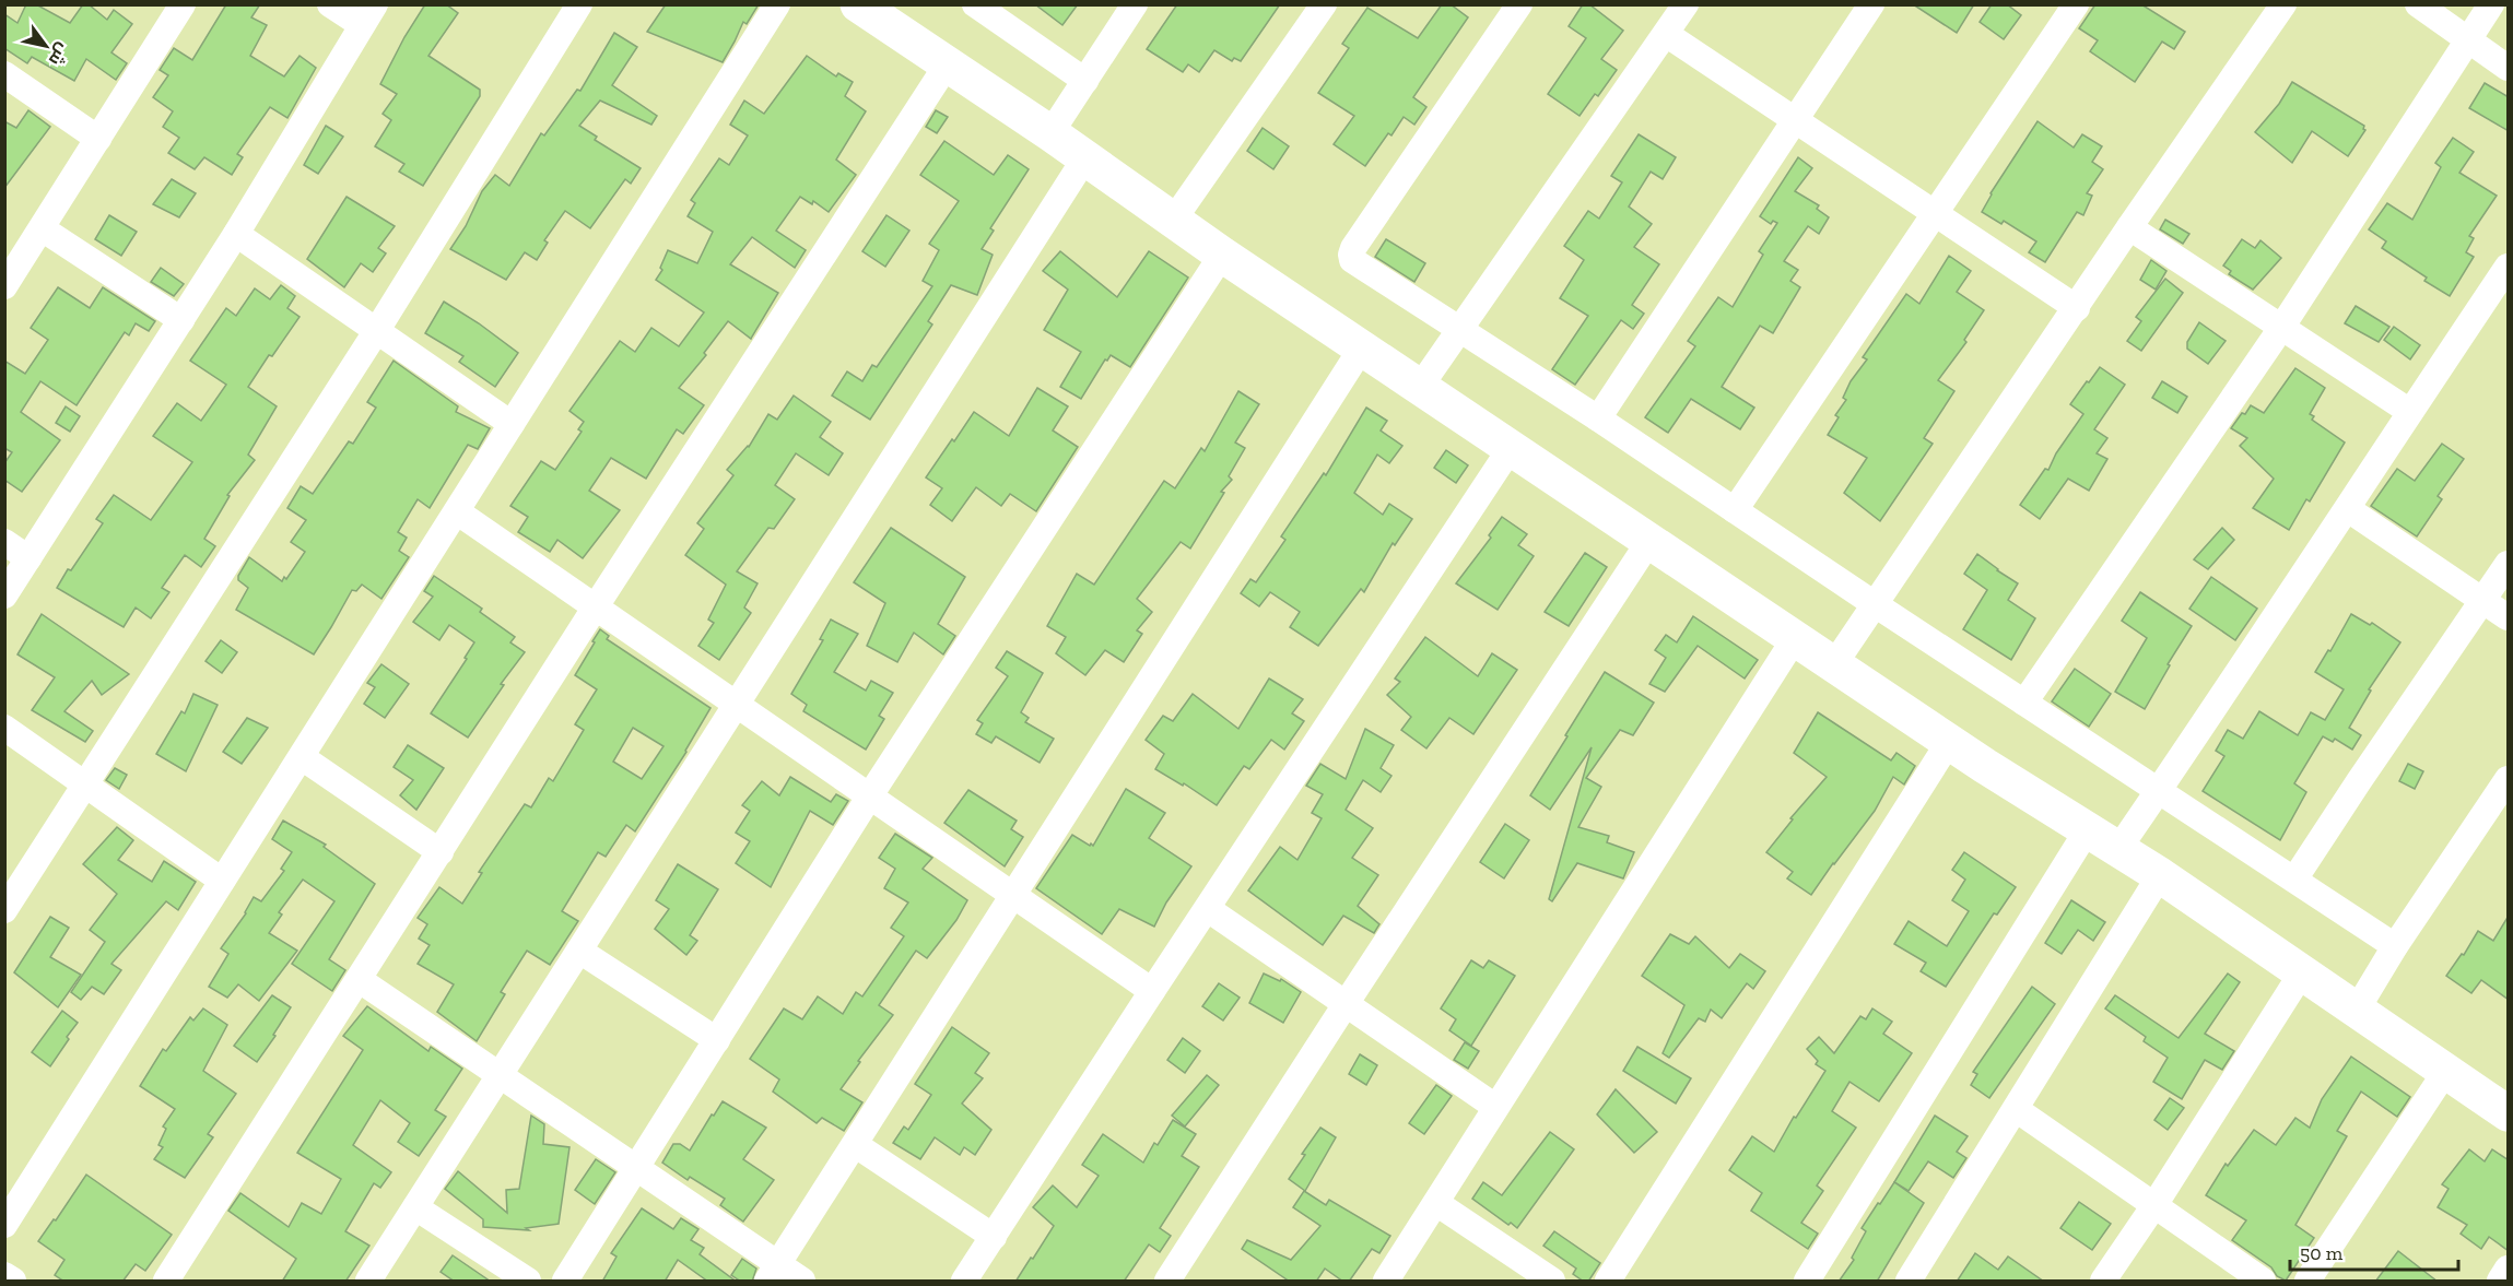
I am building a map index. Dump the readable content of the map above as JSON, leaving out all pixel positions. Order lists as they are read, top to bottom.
{
  "scale_bar": "50 m",
  "north": "bottom right"
}
